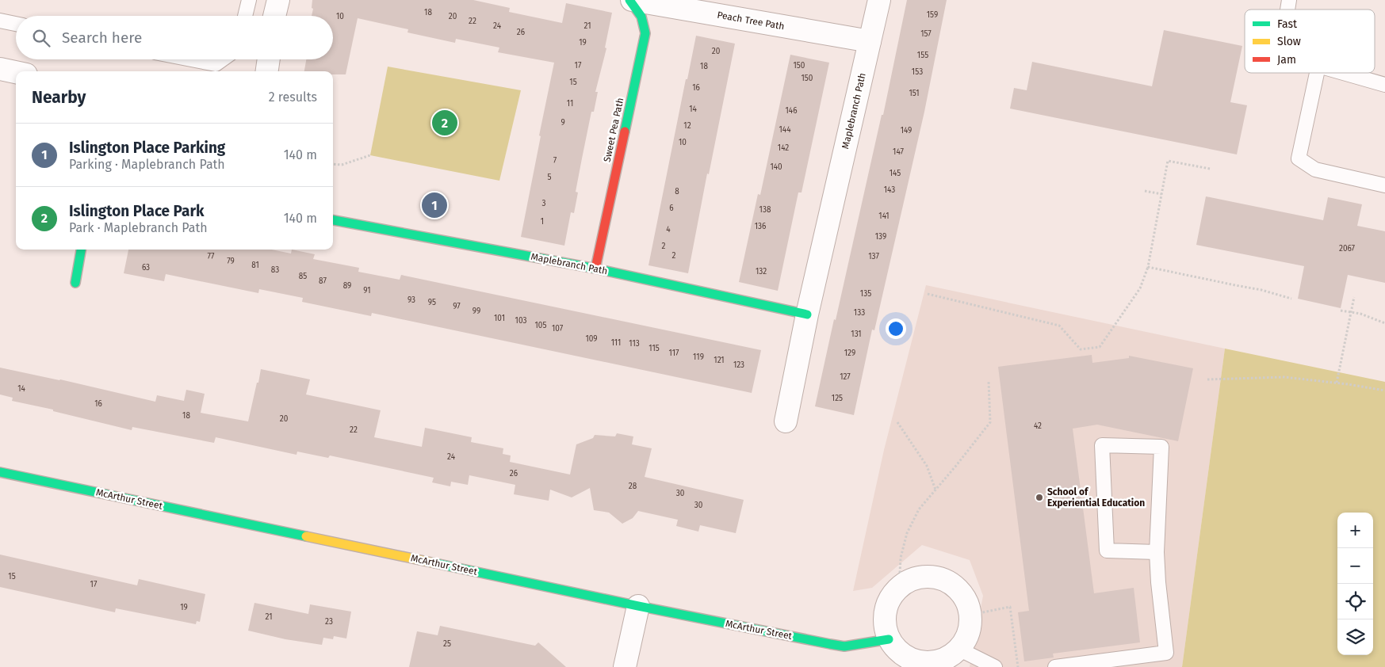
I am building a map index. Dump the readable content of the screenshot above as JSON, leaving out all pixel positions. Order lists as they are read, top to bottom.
{
  "streets": {
    "street": [
      "Peach Tree Path",
      "Maplebranch Path",
      "Sweet Pea Path",
      "McArthur Street"
    ]
  },
  "crossings": [
    ["Peach Tree Path", "Maplebranch Path"],
    ["Peach Tree Path", "Sweet Pea Path"],
    ["Maplebranch Path", "Sweet Pea Path"]
  ],
  "places": ["School of Experiential Education"],
  "house_numbers": [
    "18",
    "159",
    "10",
    "20",
    "22",
    "24",
    "21",
    "26",
    "157",
    "19",
    "20",
    "155",
    "17",
    "150",
    "18",
    "153",
    "150",
    "15",
    "16",
    "151",
    "11",
    "14",
    "146",
    "9",
    "12",
    "144",
    "149",
    "10",
    "142",
    "147",
    "7",
    "140",
    "145",
    "5",
    "143",
    "8",
    "3",
    "6",
    "138",
    "141",
    "1",
    "136",
    "4",
    "139",
    "2",
    "2067",
    "2",
    "77",
    "137",
    "79",
    "81",
    "63",
    "83",
    "132",
    "85",
    "87",
    "89",
    "91",
    "135",
    "93",
    "95",
    "97",
    "99",
    "133",
    "101",
    "103",
    "105",
    "107",
    "131",
    "109",
    "111",
    "113",
    "115",
    "117",
    "129",
    "119",
    "121",
    "123",
    "127",
    "14",
    "125",
    "16",
    "18",
    "20",
    "42",
    "22",
    "24",
    "26",
    "28",
    "30",
    "30",
    "15",
    "17",
    "19",
    "21",
    "23",
    "25"
  ],
  "legend": ["Fast", "Slow", "Jam"],
  "page": {
    "search": "Search here",
    "heading": ["Nearby", "2 results"],
    "pins": ["2", "1"],
    "list": [
      {
        "mark": "1",
        "name": "Islington Place Parking",
        "note": "Parking · Maplebranch Path",
        "value": "140 m"
      },
      {
        "mark": "2",
        "name": "Islington Place Park",
        "note": "Park · Maplebranch Path",
        "value": "140 m"
      }
    ],
    "map_buttons": ["+", "−"]
  }
}
